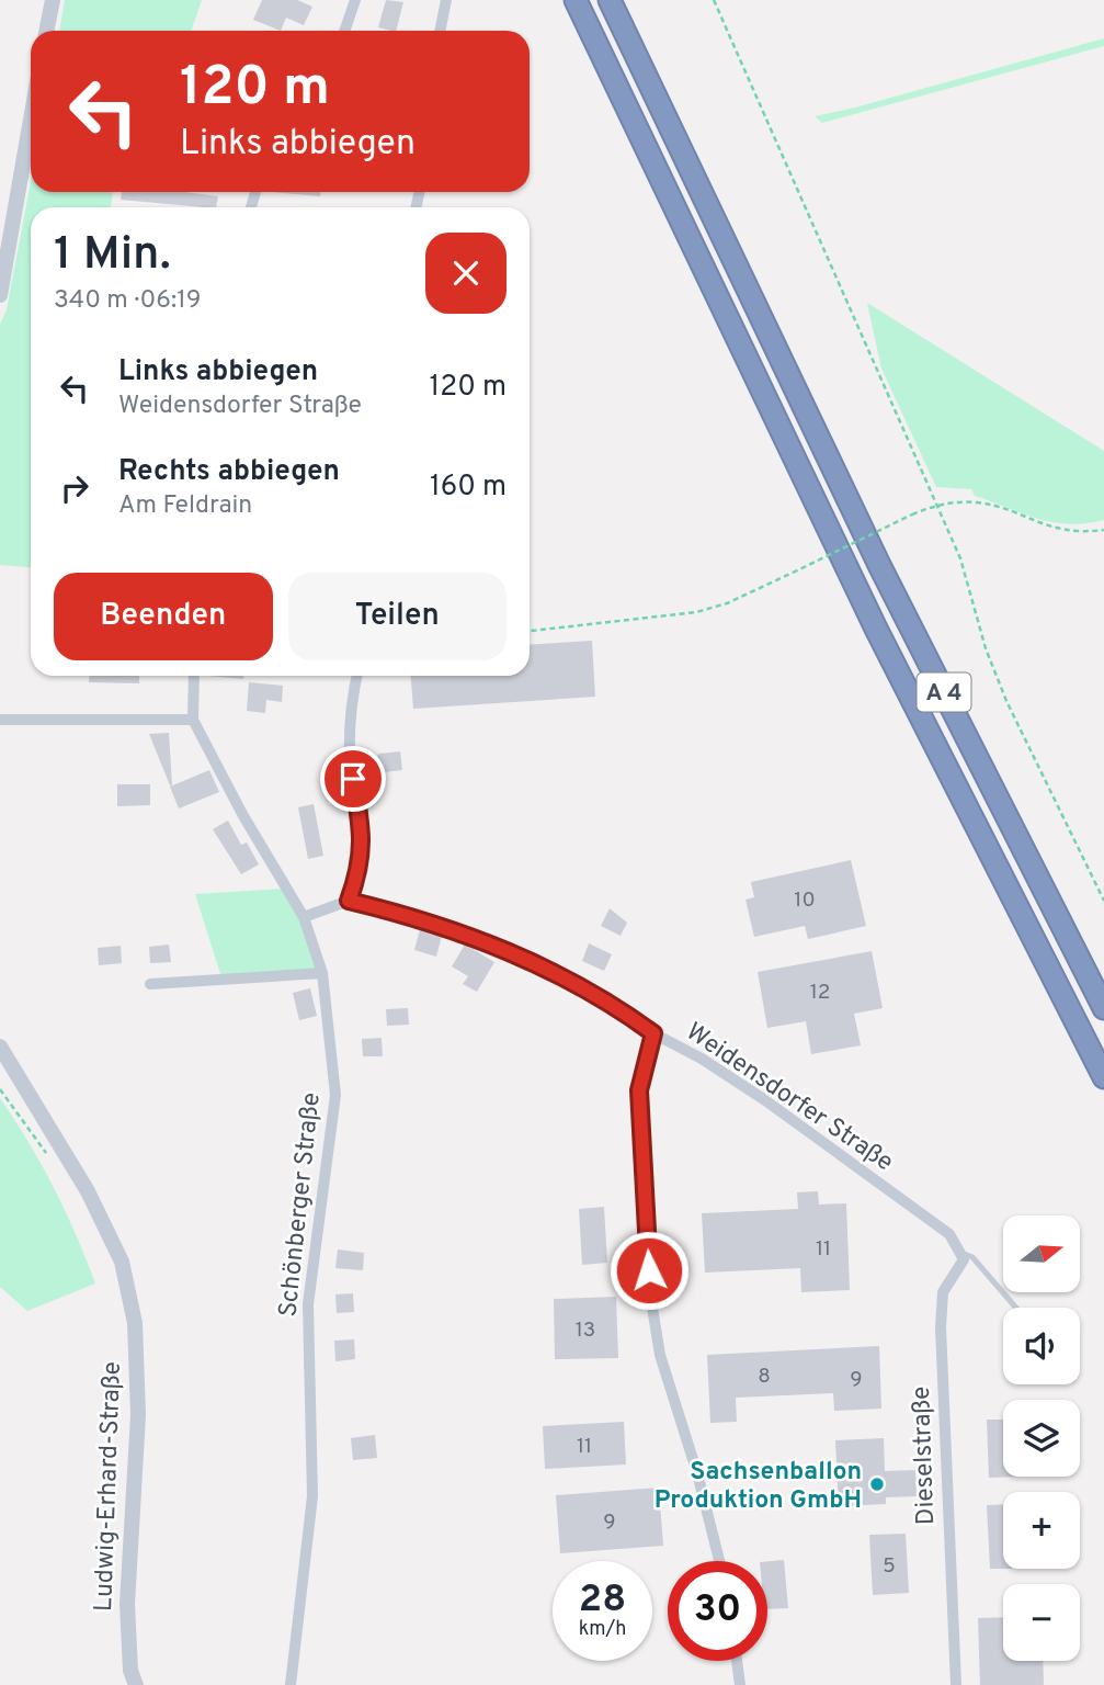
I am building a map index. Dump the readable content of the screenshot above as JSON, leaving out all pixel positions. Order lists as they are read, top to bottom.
{
  "streets": {
    "highway": ["A 4"],
    "street": [
      "Weidensdorfer Straße",
      "Schönberger Straße",
      "Dieselstraße",
      "Ludwig-Erhard-Straße"
    ]
  },
  "crossings": [
    ["Weidensdorfer Straße", "Dieselstraße"]
  ],
  "places": ["Sachsenballon Produktion GmbH"],
  "house_numbers": [
    "10",
    "12",
    "11",
    "13",
    "8",
    "9",
    "11",
    "9",
    "5"
  ],
  "north": "right",
  "page": {
    "turn": ["120 m", "Links abbiegen"],
    "heading": ["1 Min.", "340 m · 06:19"],
    "list": [
      {
        "name": "Links abbiegen",
        "note": "Weidensdorfer Straße",
        "value": "120 m"
      },
      {
        "name": "Rechts abbiegen",
        "note": "Am Feldrain",
        "value": "160 m"
      }
    ],
    "buttons": ["Beenden", "Teilen"],
    "map_buttons": ["+", "−"],
    "speed": "28 km/h",
    "limit": "30"
  }
}
